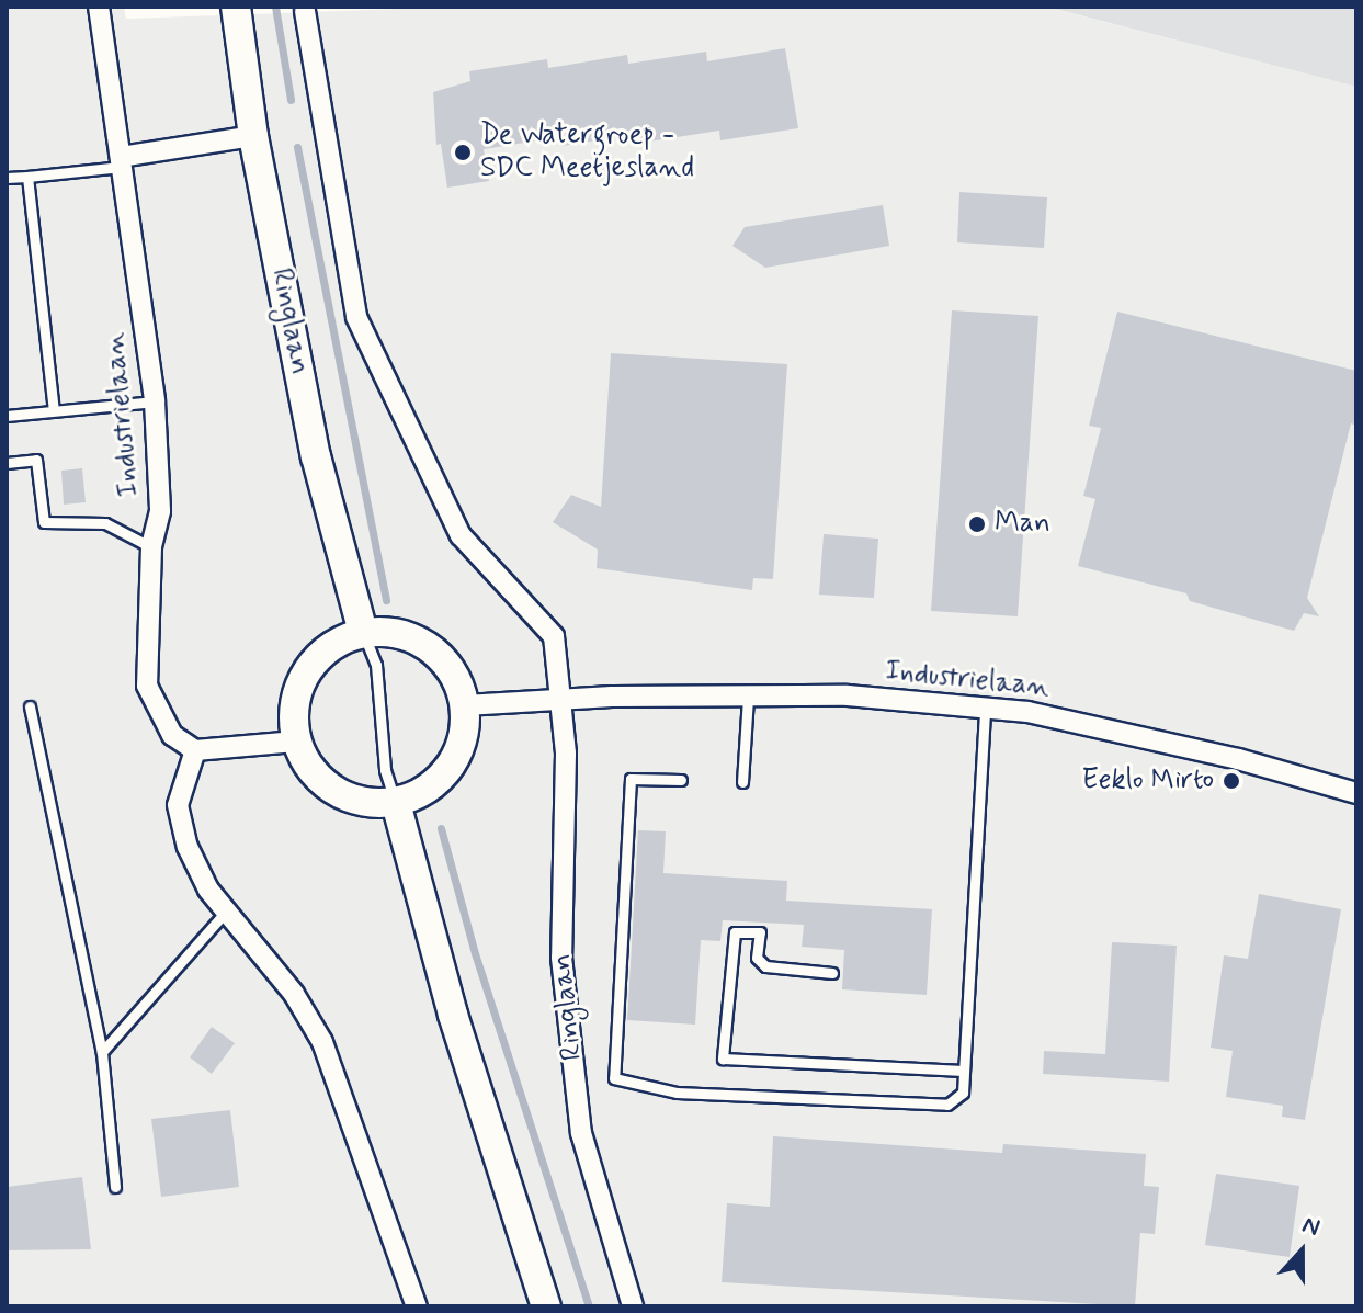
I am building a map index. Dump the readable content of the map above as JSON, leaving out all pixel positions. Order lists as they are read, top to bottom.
{
  "streets": {
    "main road": ["Ringlaan"],
    "street": ["Industrielaan"]
  },
  "crossings": [
    ["Ringlaan", "Industrielaan"]
  ],
  "places": ["De Watergroep - SDC Meetjesland", "Man", "Eeklo Mirto"],
  "north": "top"
}
